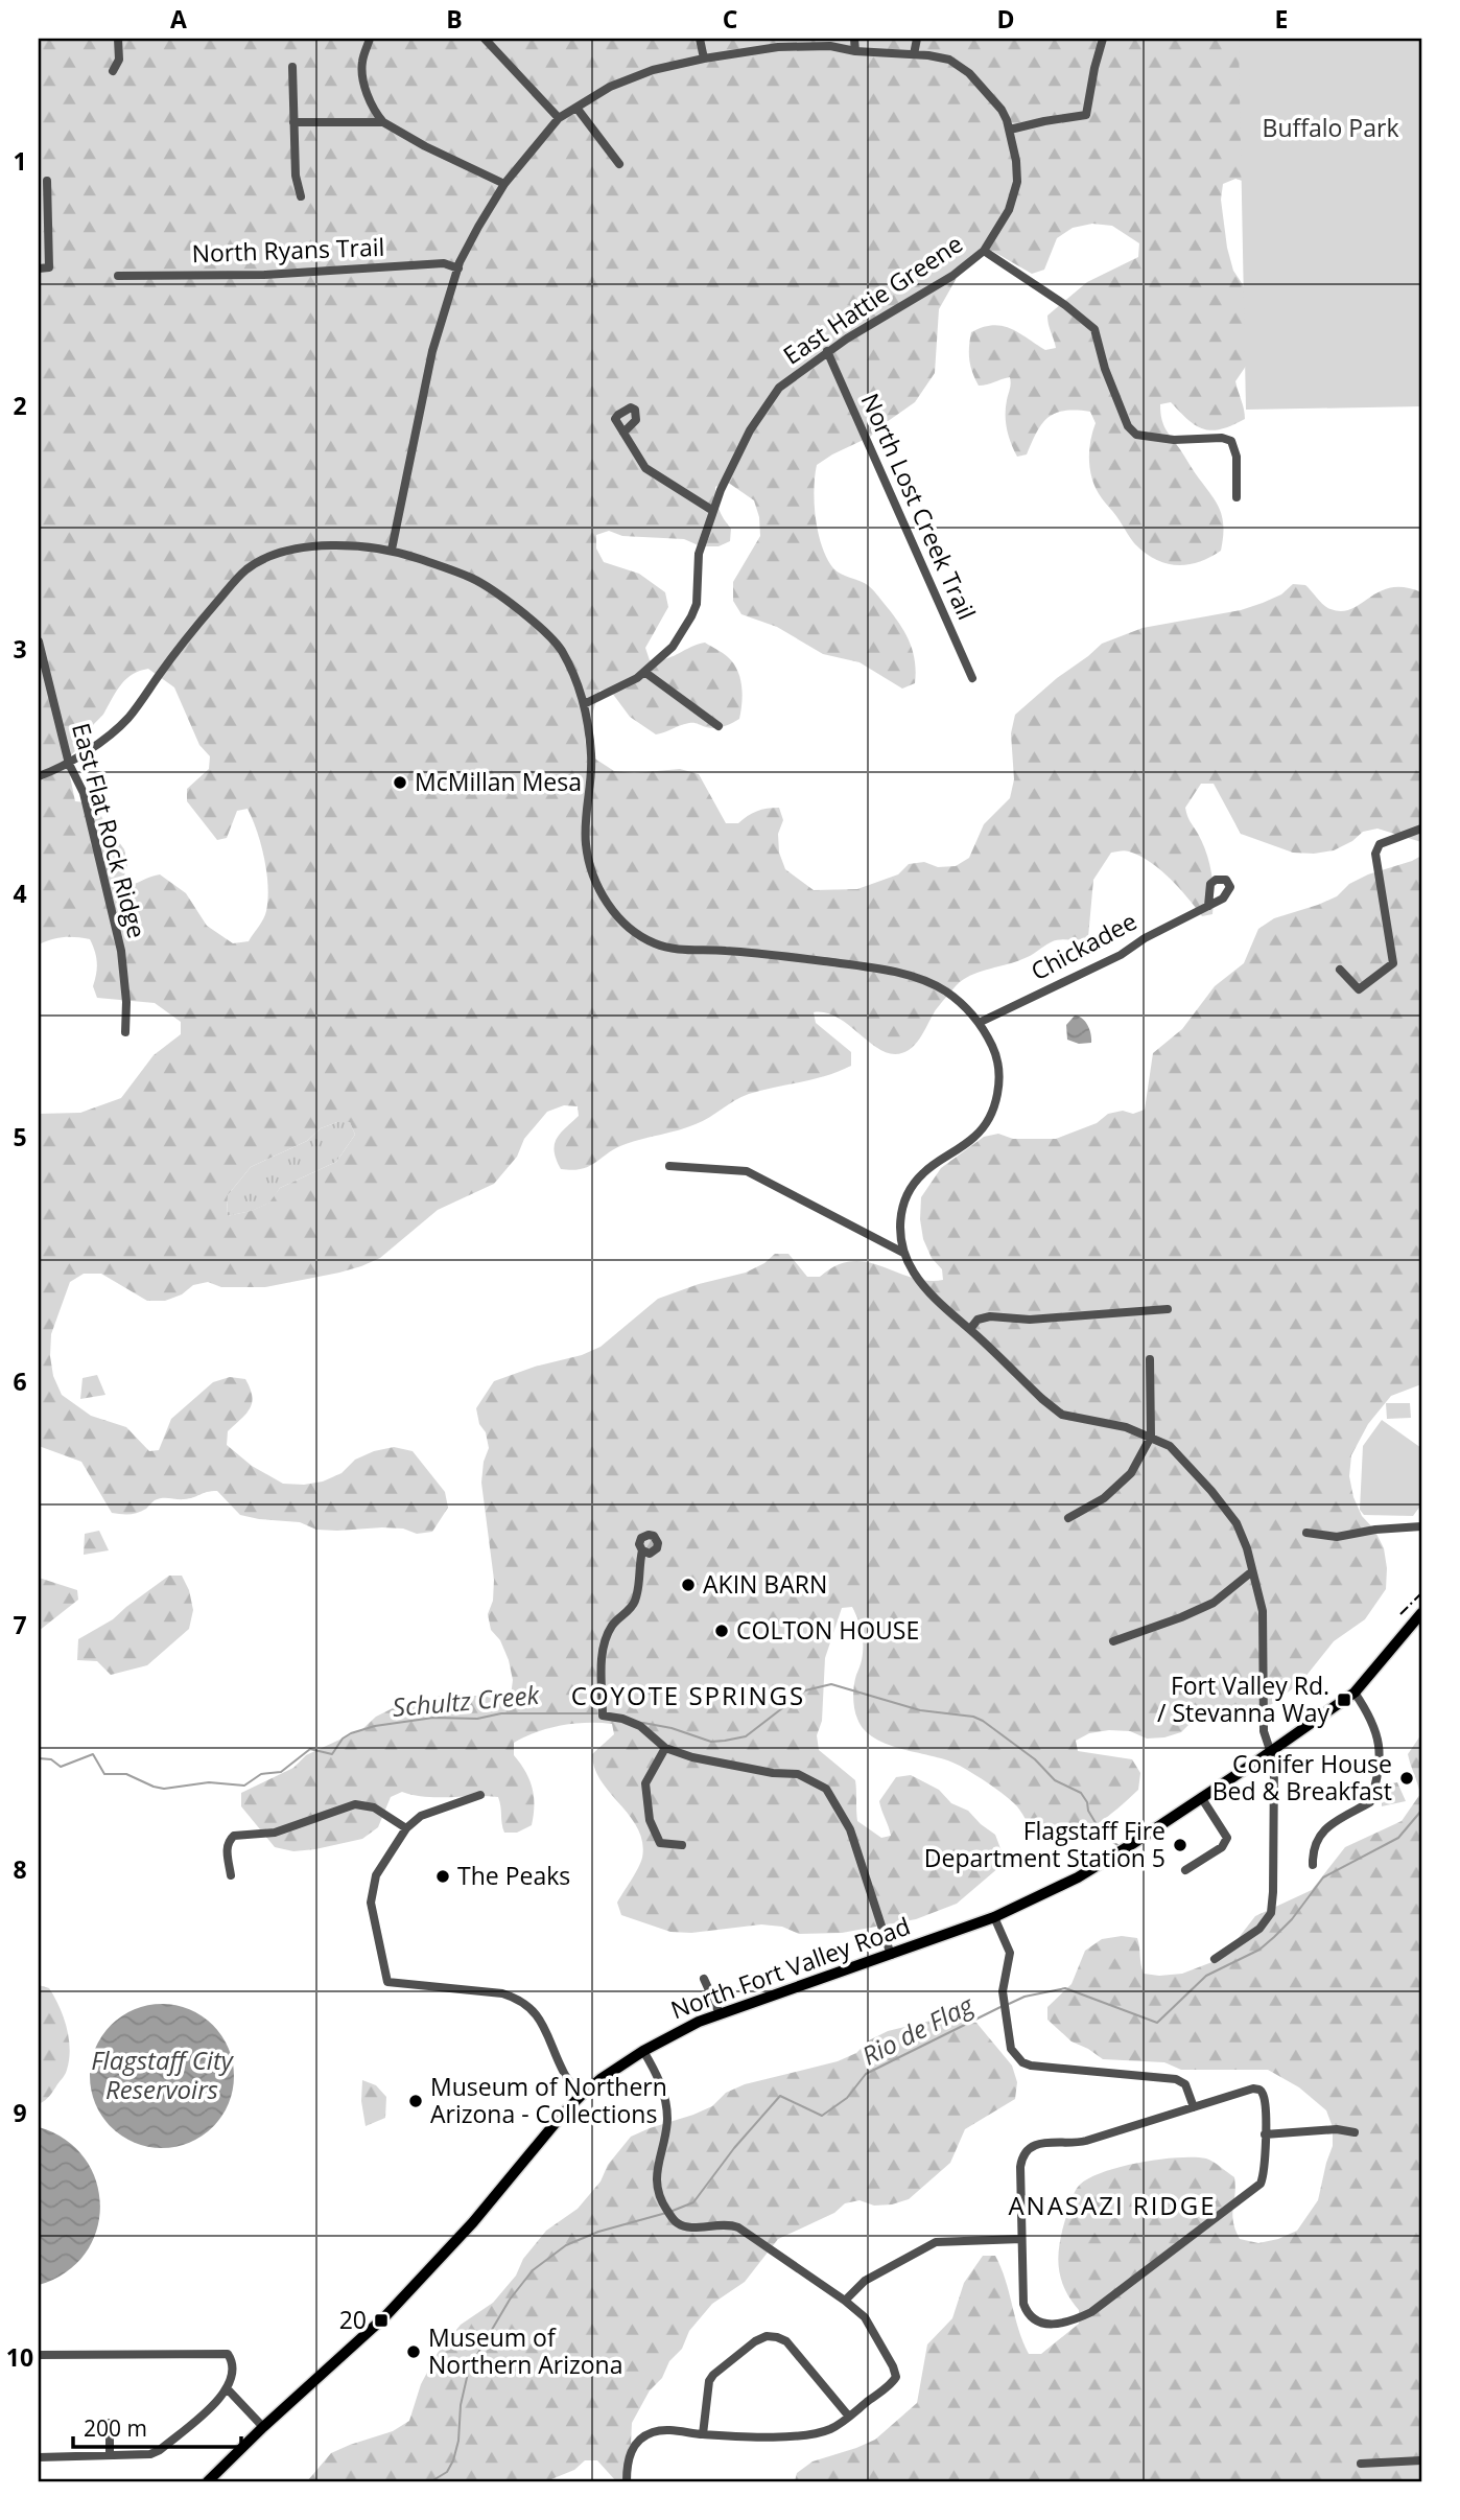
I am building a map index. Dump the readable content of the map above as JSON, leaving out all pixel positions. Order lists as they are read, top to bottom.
{
  "streets": {
    "main road": ["North Fort Valley Road"],
    "street": [
      "North Ryans Trail",
      "East Hattie Greene",
      "North Lost Creek Trail",
      "East Flat Rock Ridge",
      "Chickadee"
    ]
  },
  "crossings": [
    ["North Ryans Trail", "East Hattie Greene"],
    ["East Hattie Greene", "North Lost Creek Trail"]
  ],
  "districts": ["COYOTE SPRINGS", "ANASAZI RIDGE"],
  "water": ["Schultz Creek", "Rio de Flag", "Flagstaff City Reservoirs"],
  "parks": ["Buffalo Park"],
  "places": {
    "other": [
      "McMillan Mesa",
      "AKIN BARN",
      "COLTON HOUSE",
      "Conifer House Bed & Breakfast",
      "Flagstaff Fire Department Station 5",
      "The Peaks",
      "Museum of Northern Arizona - Collections",
      "Museum of Northern Arizona"
    ],
    "transit": ["Fort Valley Rd. / Stevanna Way", "20"]
  },
  "scale_bar": "200 m",
  "grid": {
    "columns": [
      "A",
      "B",
      "C",
      "D",
      "E"
    ],
    "rows": [
      "1",
      "2",
      "3",
      "4",
      "5",
      "6",
      "7",
      "8",
      "9",
      "10"
    ]
  }
}
